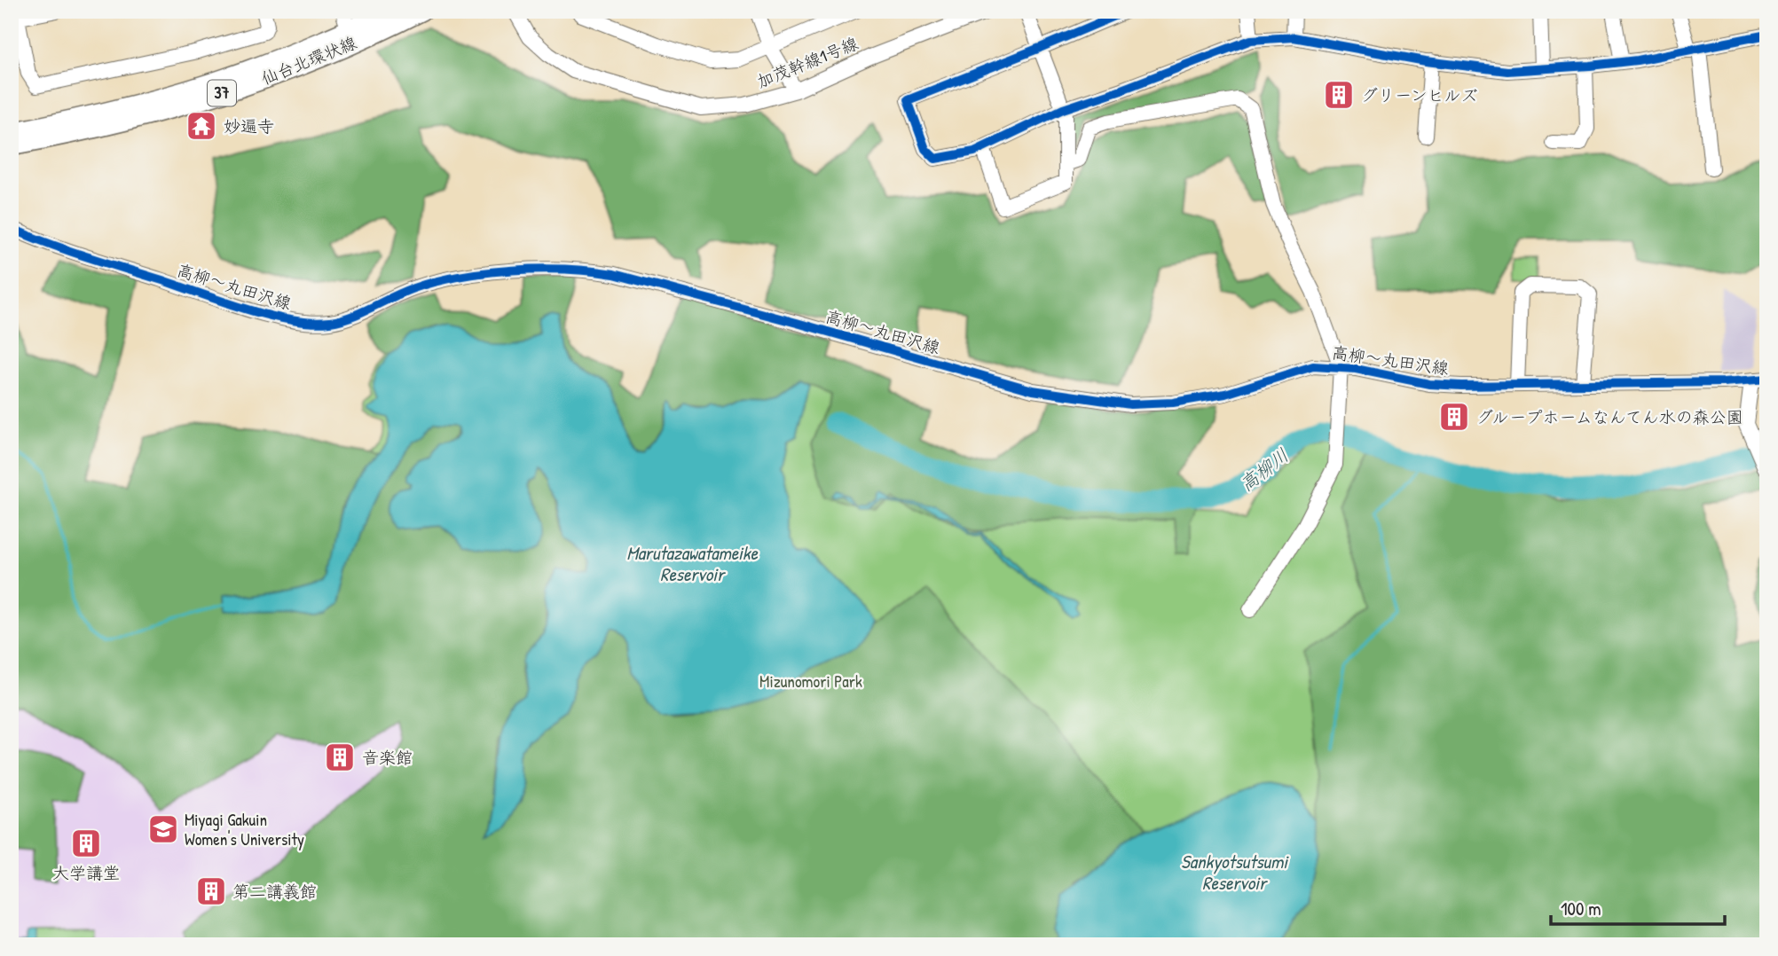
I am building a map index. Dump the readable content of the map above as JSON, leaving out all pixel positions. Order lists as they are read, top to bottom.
{
  "streets": {
    "main road": ["仙台北環状線", "37"],
    "street": ["加茂幹線1号線", "高柳～丸田沢線"]
  },
  "water": ["高柳川", "Marutazawatameike Reservoir", "Sankyotsutsumi Reservoir"],
  "parks": ["Mizunomori Park"],
  "places": {
    "building": [
      "グリーンヒルズ",
      "グループホームなんてん水の森公園",
      "音楽館",
      "大学講堂",
      "第二講義館"
    ],
    "temple": ["妙遍寺"],
    "school or university": ["Miyagi Gakuin Women's University"]
  },
  "scale_bar": "100 m"
}
